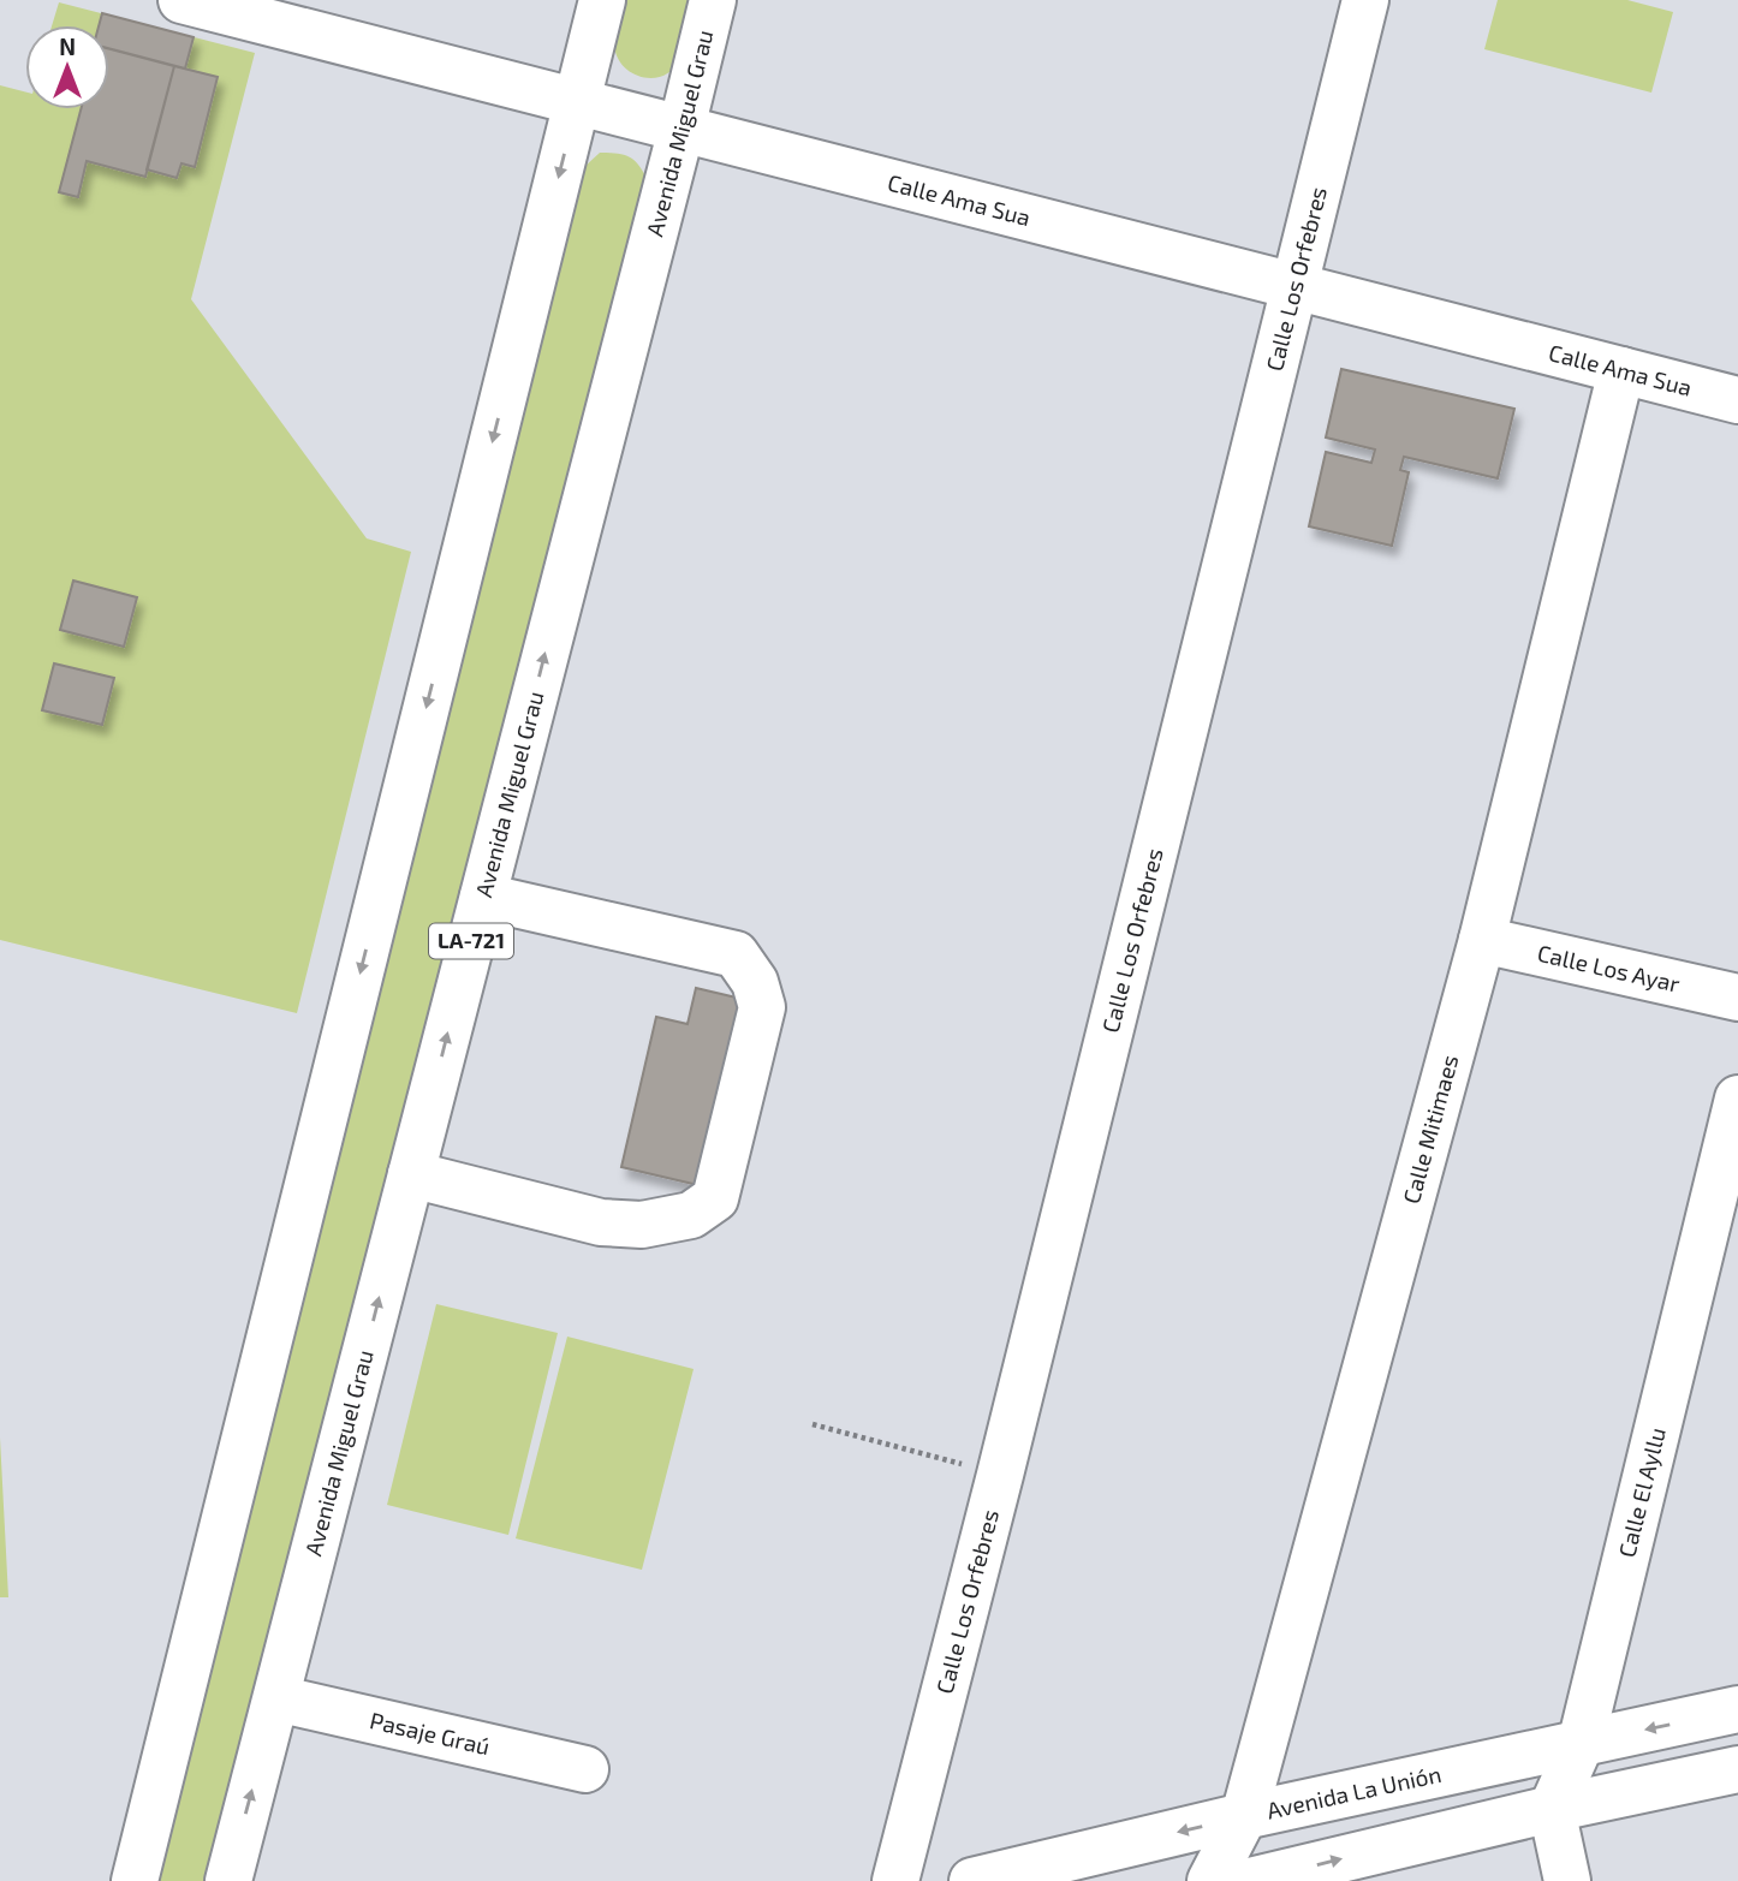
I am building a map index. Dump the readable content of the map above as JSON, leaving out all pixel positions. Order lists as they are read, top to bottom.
{
  "streets": {
    "street": [
      "Avenida Miguel Grau",
      "Calle Ama Sua",
      "Calle Los Orfebres",
      "LA-721",
      "Calle Los Ayar",
      "Calle Mitimaes",
      "Calle El Ayllu",
      "Pasaje Graú",
      "Avenida La Unión"
    ]
  },
  "crossings": [
    ["Avenida Miguel Grau", "Calle Ama Sua"],
    ["Avenida Miguel Grau", "Pasaje Graú"],
    ["Calle Ama Sua", "Calle Los Orfebres"],
    ["Calle Ama Sua", "Calle Mitimaes"],
    ["Calle Los Ayar", "Calle Mitimaes"],
    ["Calle Mitimaes", "Avenida La Unión"],
    ["Calle El Ayllu", "Avenida La Unión"]
  ],
  "north": "top"
}
